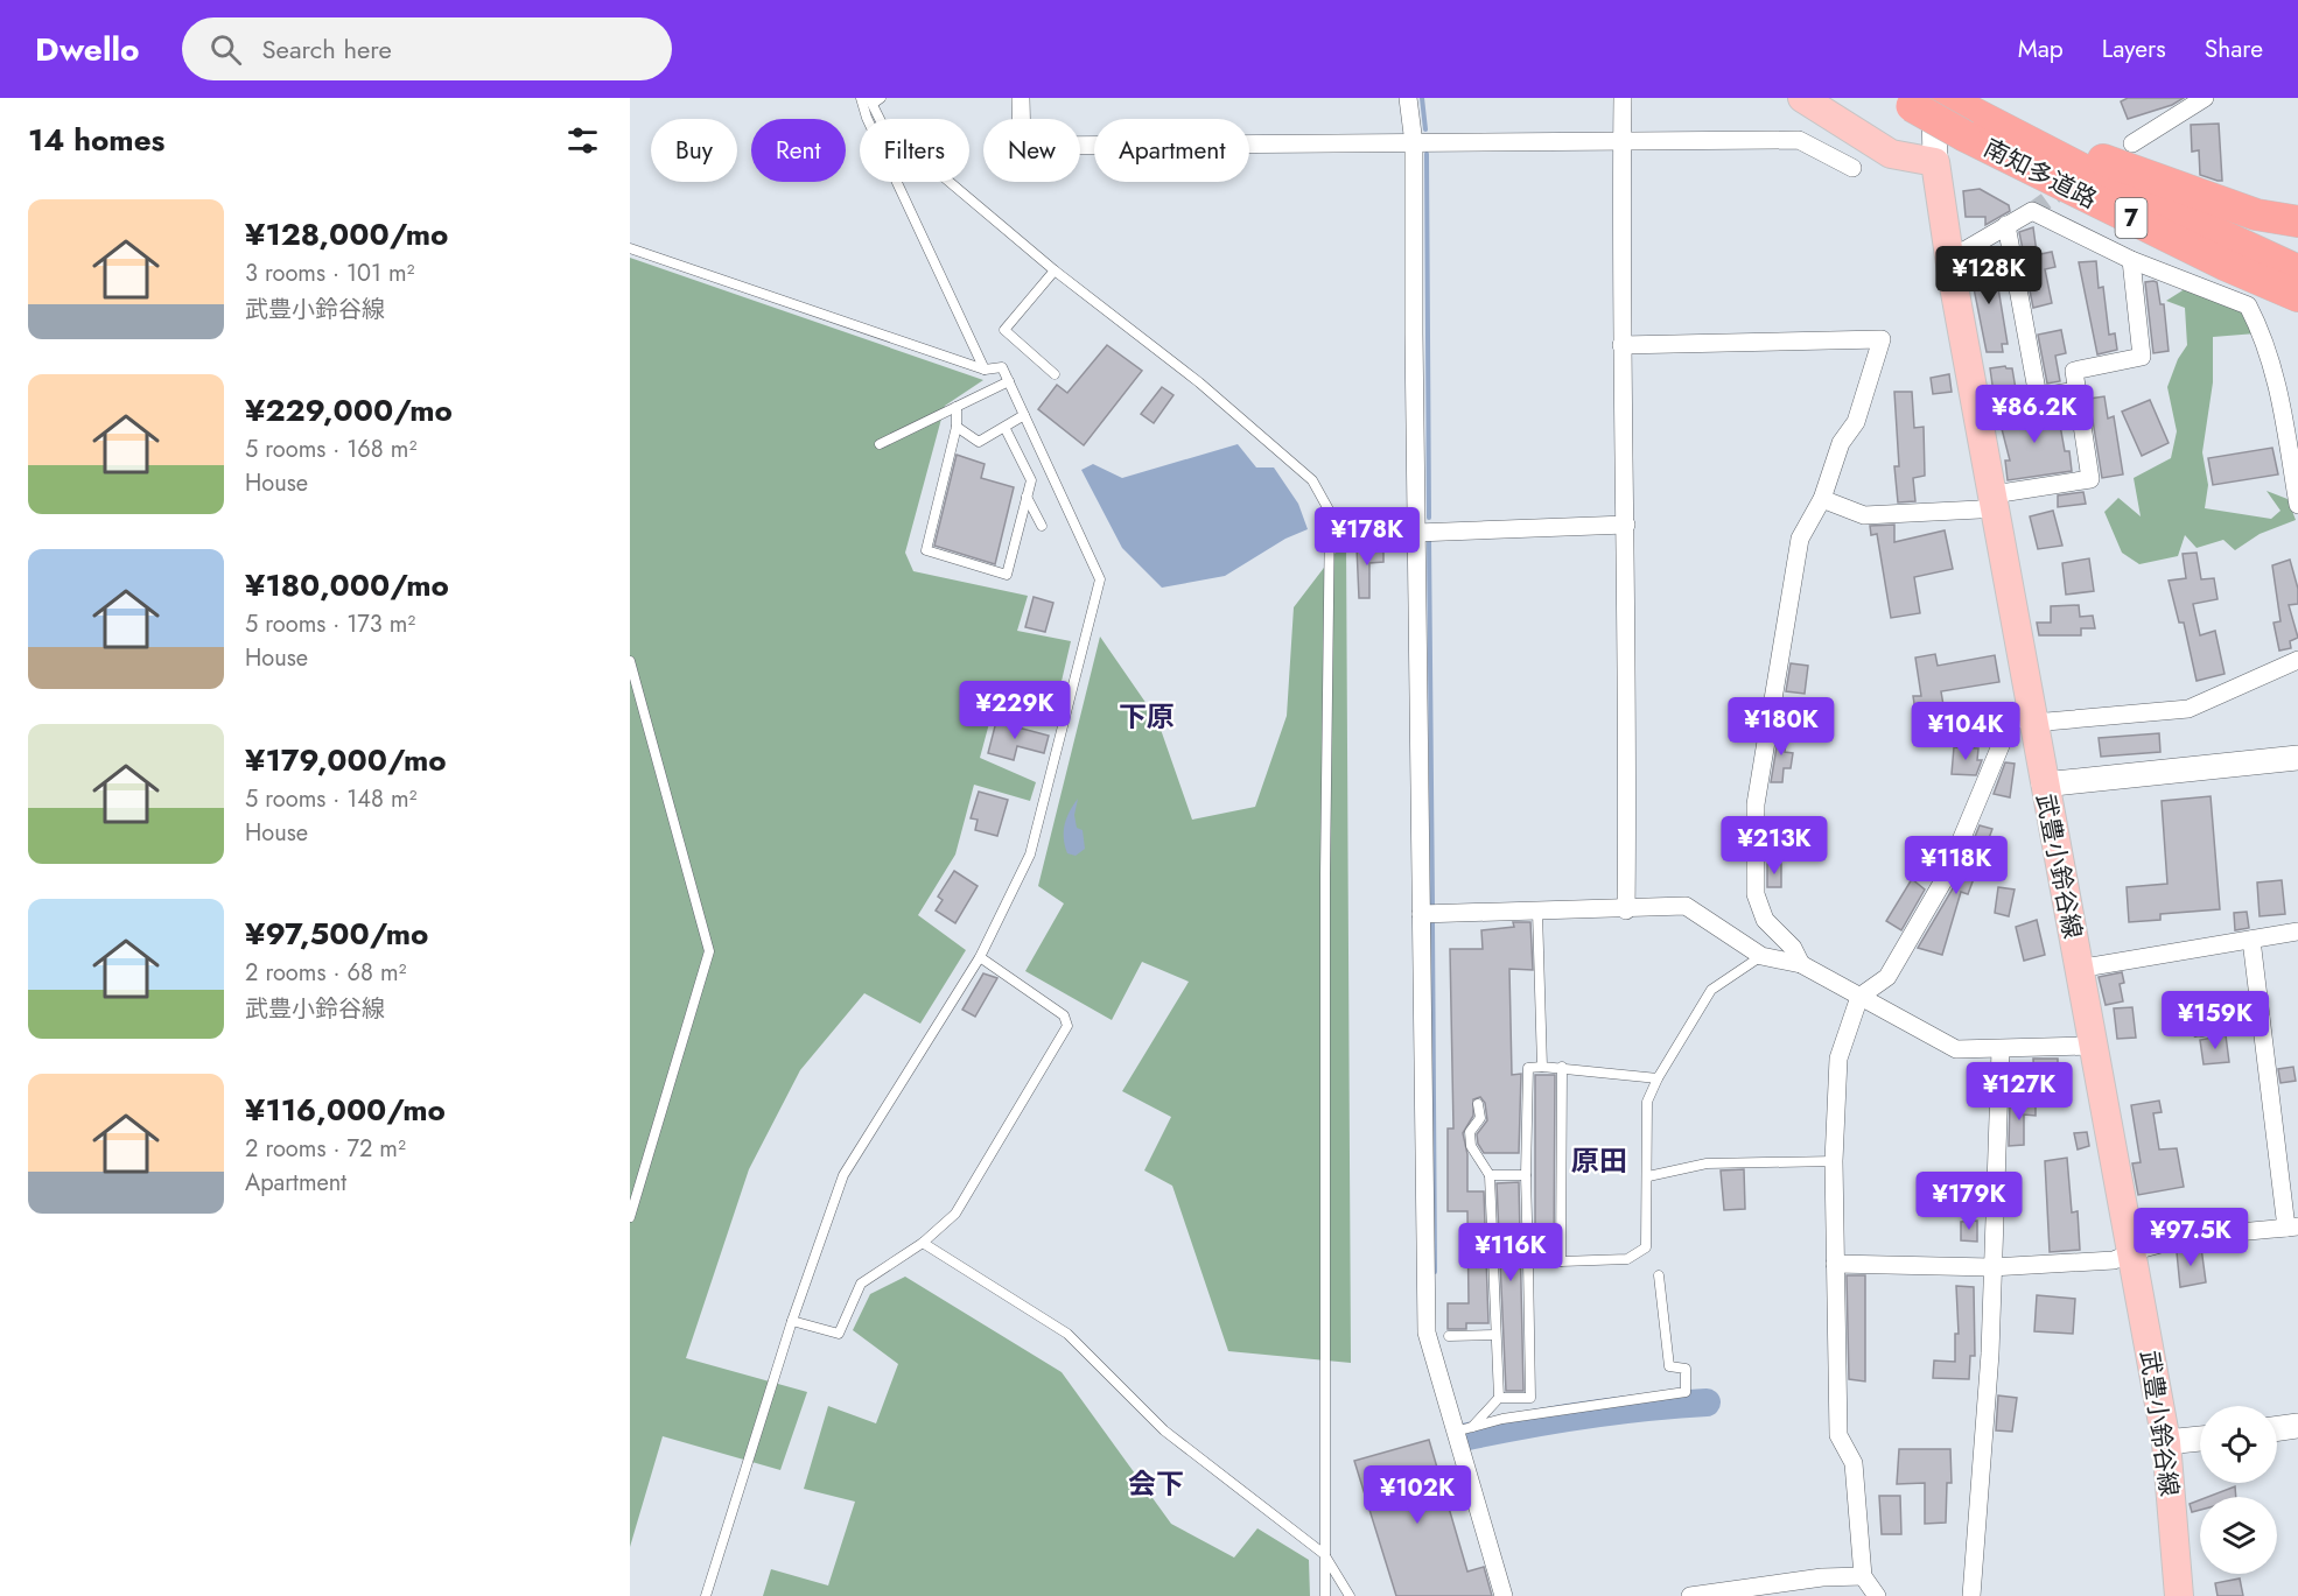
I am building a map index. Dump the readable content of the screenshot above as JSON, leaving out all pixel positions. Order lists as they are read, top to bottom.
{
  "streets": {
    "highway": ["南知多道路", "7"],
    "main road": ["武豊小鈴谷線"]
  },
  "districts": ["下原", "原田", "会下"],
  "page": {
    "header": "Dwello",
    "search": "Search here",
    "nav": ["Map", "Layers", "Share"],
    "heading": "14 homes",
    "chip": [
      "Buy",
      "Rent",
      "Filters",
      "New",
      "Apartment"
    ],
    "list": [
      {
        "name": "¥128,000/mo",
        "note": "3 rooms · 101 m² · 武豊小鈴谷線"
      },
      {
        "name": "¥229,000/mo",
        "note": "5 rooms · 168 m² · House"
      },
      {
        "name": "¥180,000/mo",
        "note": "5 rooms · 173 m² · House"
      },
      {
        "name": "¥179,000/mo",
        "note": "5 rooms · 148 m² · House"
      },
      {
        "name": "¥97,500/mo",
        "note": "2 rooms · 68 m² · 武豊小鈴谷線"
      },
      {
        "name": "¥116,000/mo",
        "note": "2 rooms · 72 m² · Apartment"
      }
    ],
    "price": [
      "¥128K",
      "¥86.2K",
      "¥178K",
      "¥229K",
      "¥180K",
      "¥104K",
      "¥213K",
      "¥118K",
      "¥159K",
      "¥127K",
      "¥179K",
      "¥97.5K",
      "¥116K",
      "¥102K"
    ]
  }
}
